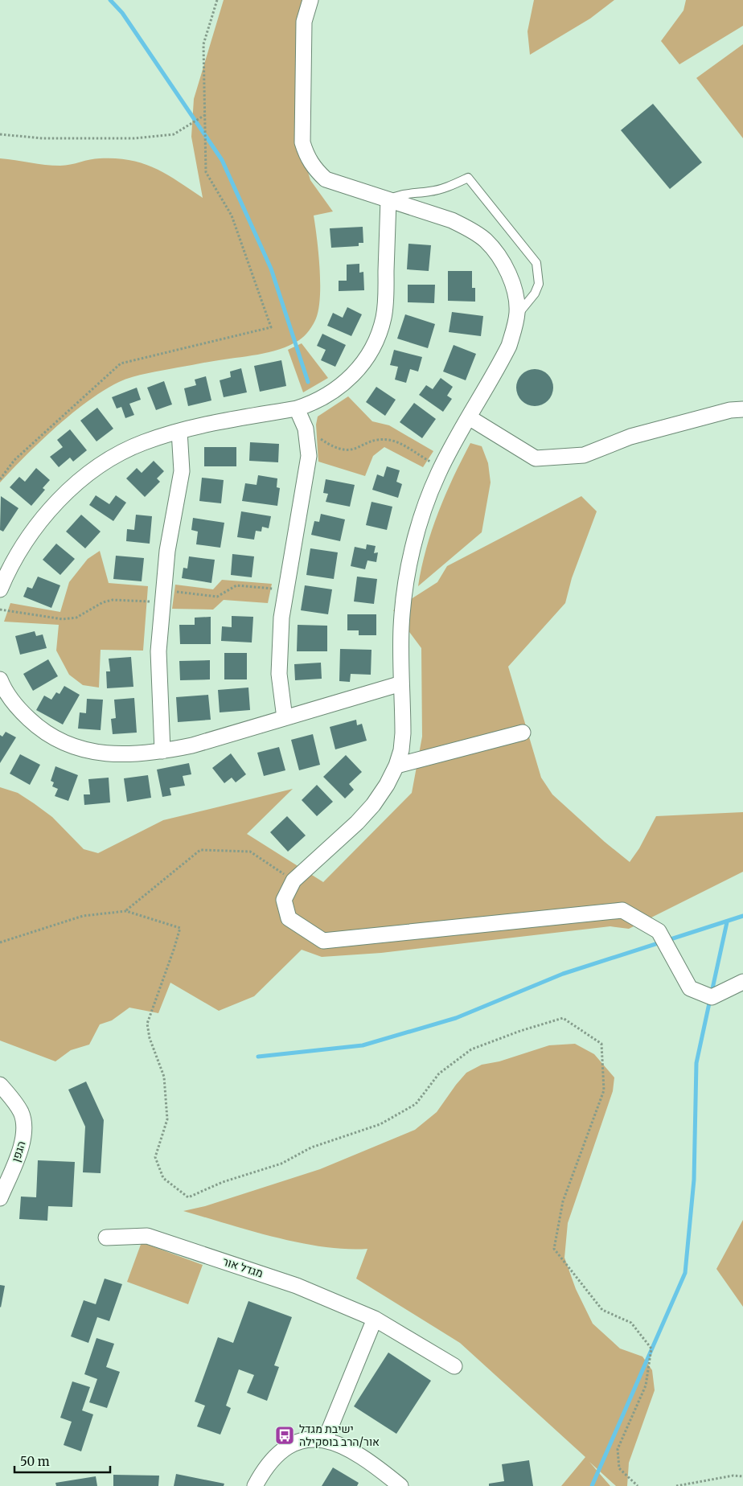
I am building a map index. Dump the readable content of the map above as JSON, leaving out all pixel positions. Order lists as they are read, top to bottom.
{
  "streets": {
    "street": ["הגפן", "מגדל אור"]
  },
  "places": {
    "bus stop": ["ישיבת מגדל אור/הרב בוסקילה"]
  },
  "scale_bar": "50 m"
}
